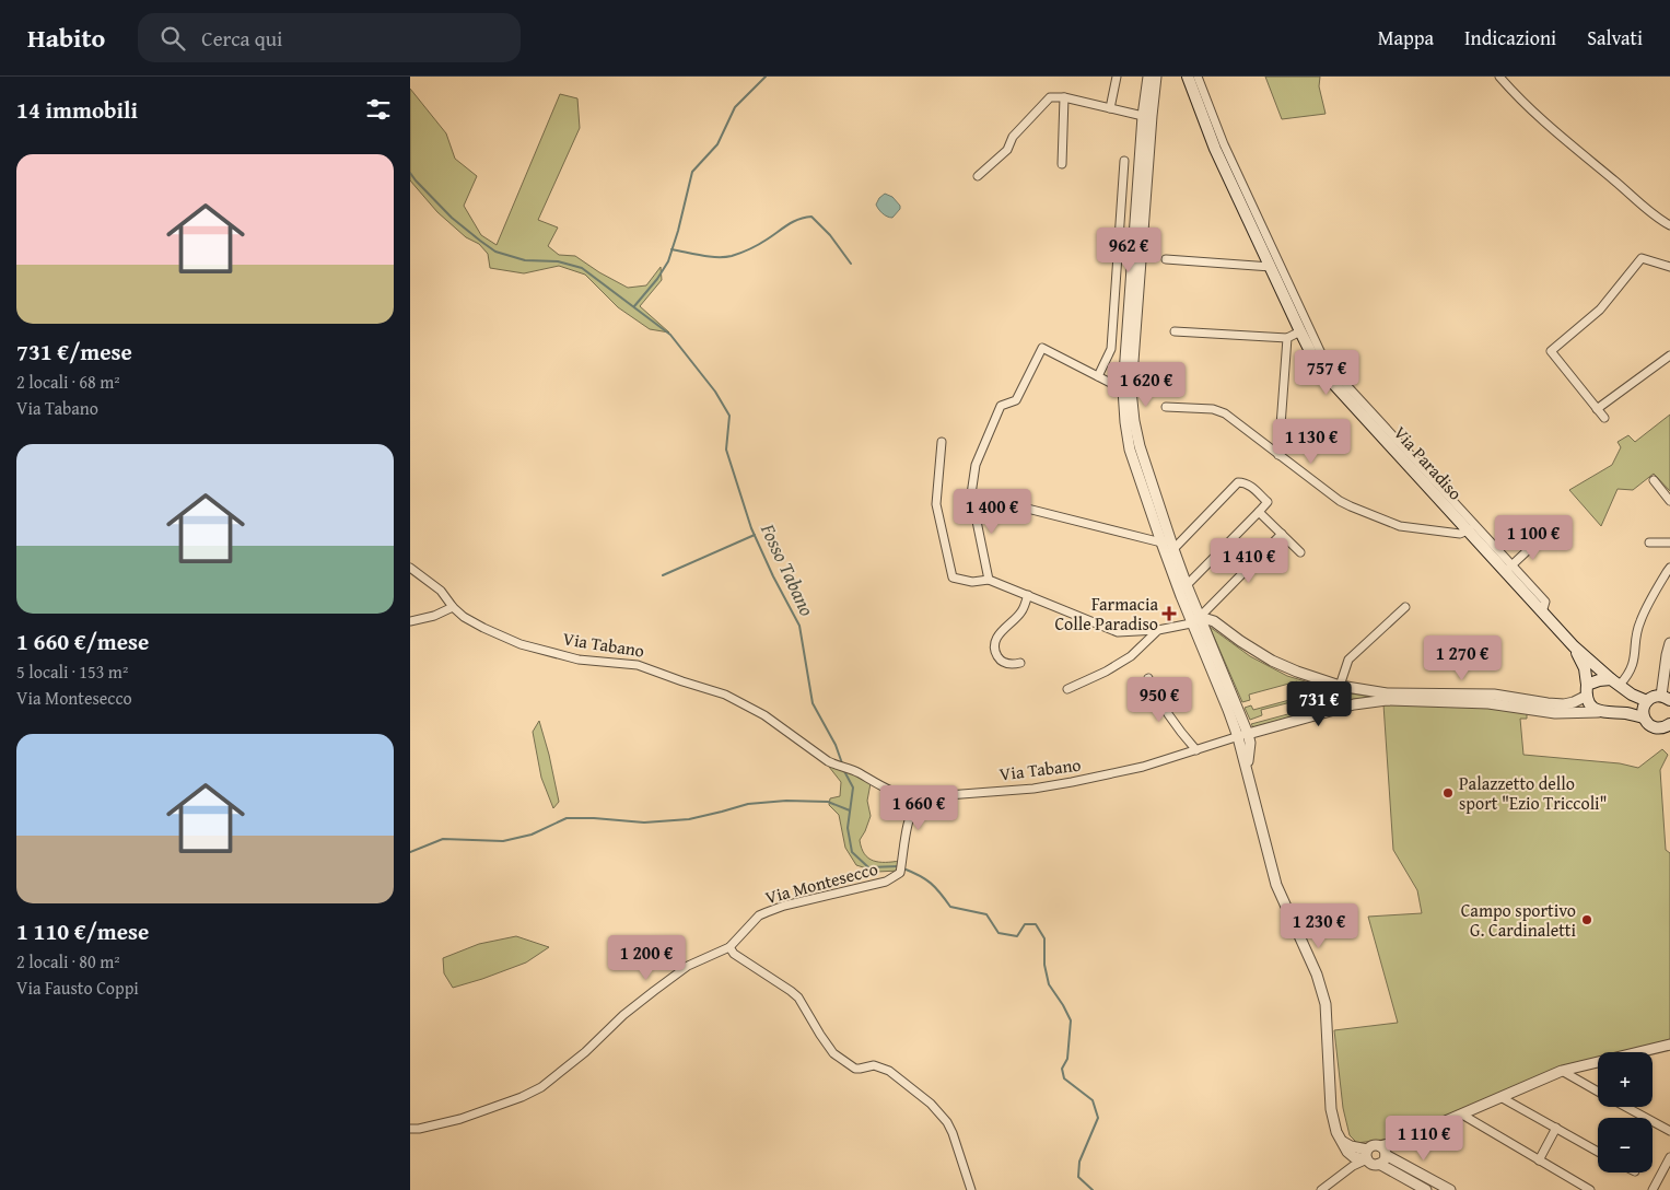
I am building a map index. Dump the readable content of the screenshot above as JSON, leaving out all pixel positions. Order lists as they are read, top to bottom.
{
  "streets": {
    "main road": ["Via Paradiso"],
    "street": ["Via Tabano", "Via Montesecco"]
  },
  "crossings": [
    ["Via Tabano", "Via Montesecco"]
  ],
  "water": ["Fosso Tabano"],
  "places": {
    "health": ["Farmacia Colle Paradiso"],
    "other": ["Palazzetto dello sport \"Ezio Triccoli\"", "Campo sportivo G. Cardinaletti"]
  },
  "page": {
    "header": "Habito",
    "search": "Cerca qui",
    "nav": ["Mappa", "Indicazioni", "Salvati"],
    "heading": "14 immobili",
    "list": [
      {
        "name": "731 €/mese",
        "note": "2 locali · 68 m² · Via Tabano"
      },
      {
        "name": "1 660 €/mese",
        "note": "5 locali · 153 m² · Via Montesecco"
      },
      {
        "name": "1 110 €/mese",
        "note": "2 locali · 80 m² · Via Fausto Coppi"
      }
    ],
    "price": [
      "962 €",
      "757 €",
      "1 620 €",
      "1 130 €",
      "1 400 €",
      "1 100 €",
      "1 410 €",
      "1 270 €",
      "950 €",
      "731 €",
      "1 660 €",
      "1 230 €",
      "1 200 €",
      "1 110 €"
    ],
    "map_buttons": ["+", "−"]
  }
}
